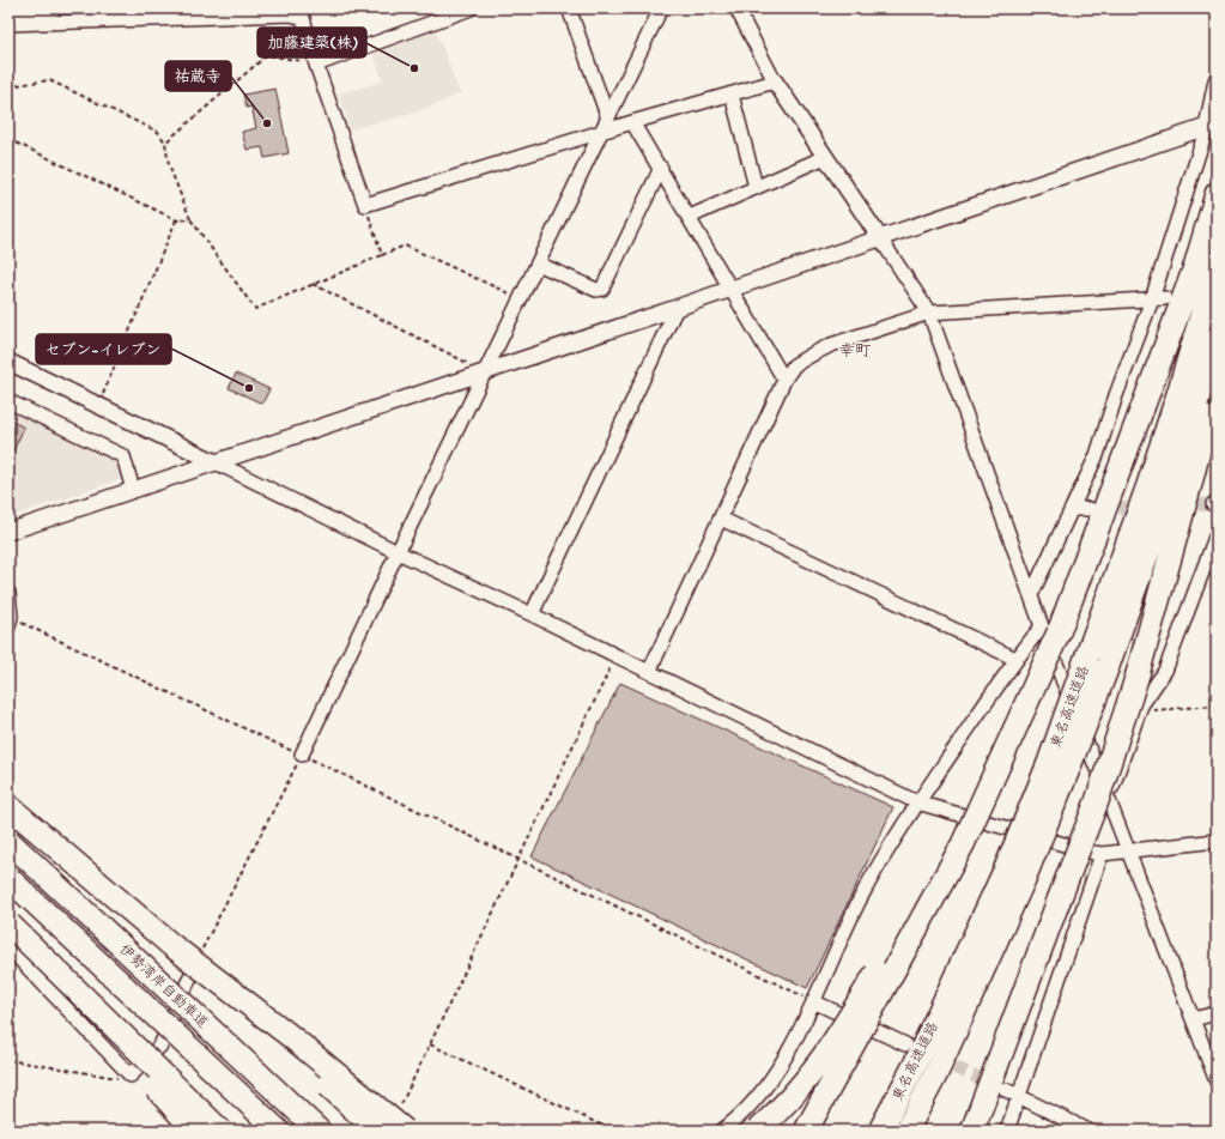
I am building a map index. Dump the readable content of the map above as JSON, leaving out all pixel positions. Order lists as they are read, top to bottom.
{
  "streets": {
    "highway": ["東名高速道路", "伊勢湾岸自動車道"]
  },
  "districts": ["幸町"],
  "places": ["加藤建築(株)", "祐蔵寺", "セブン-イレブン"]
}
